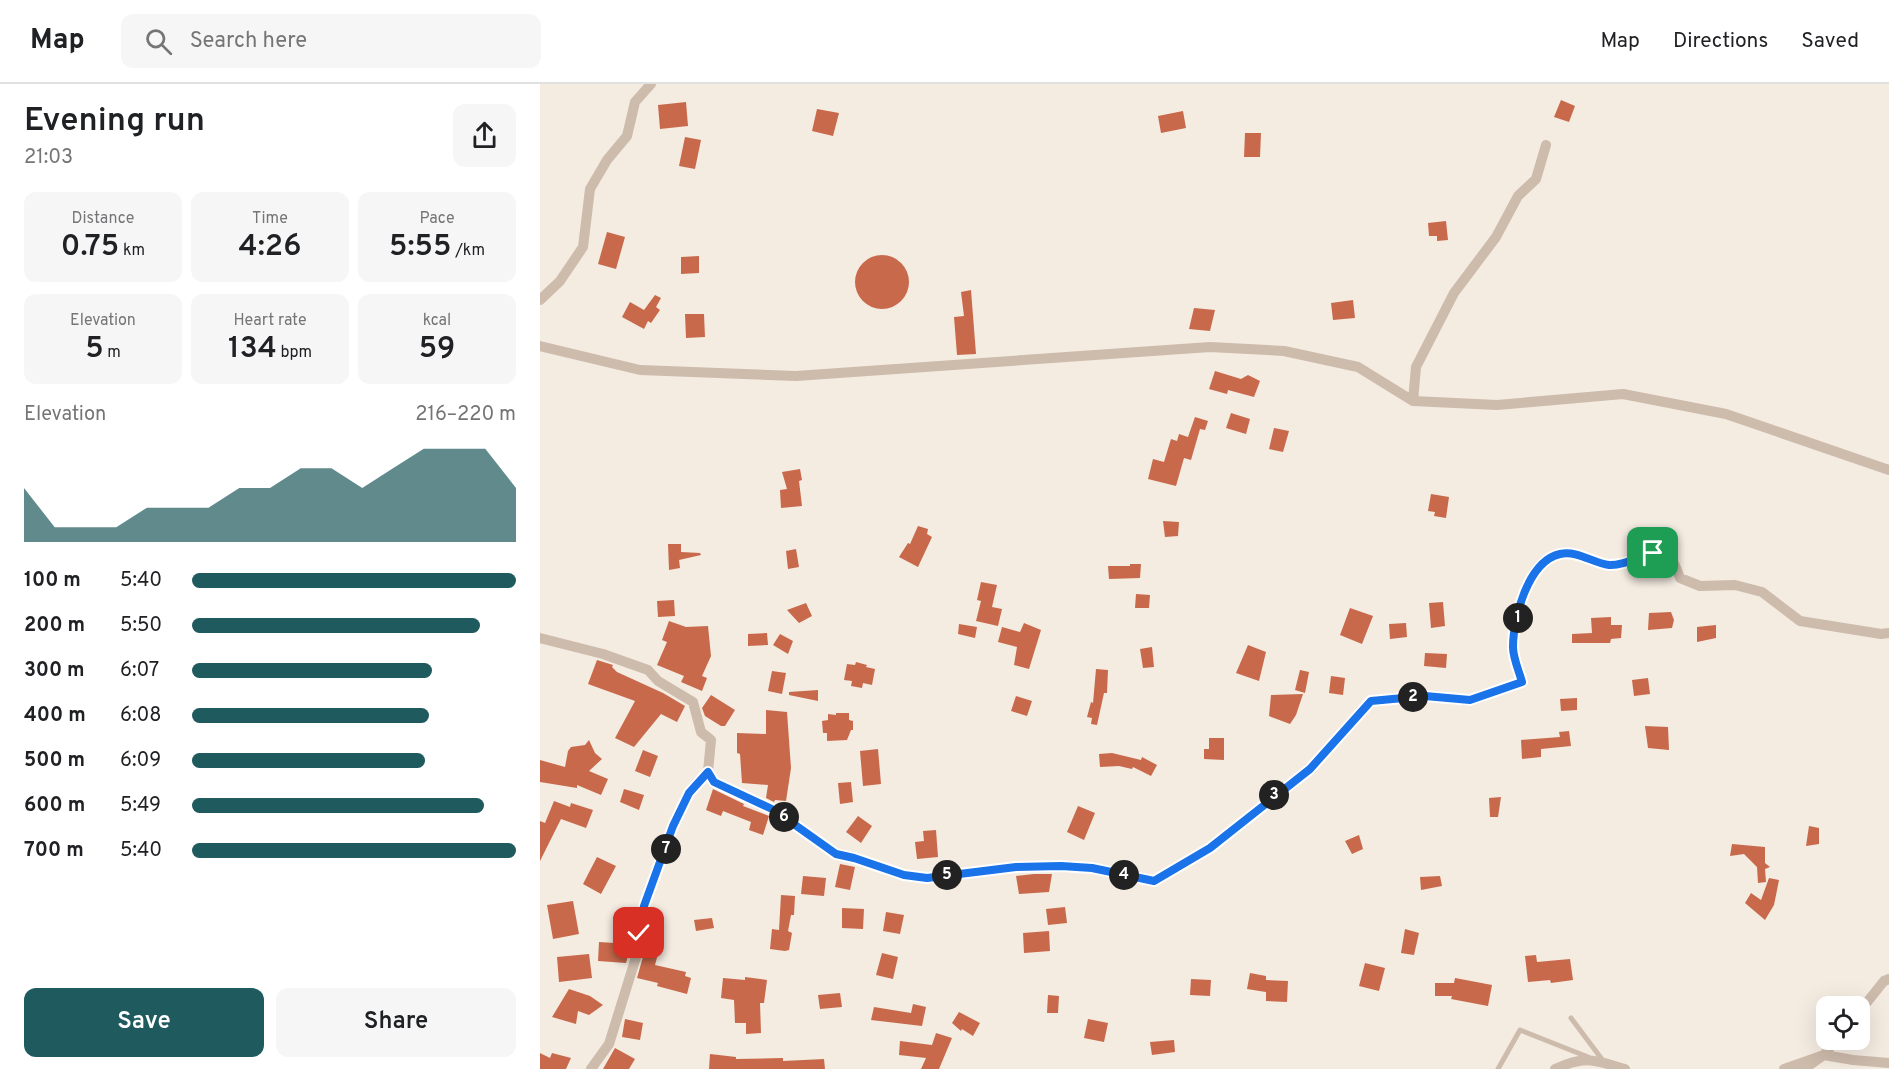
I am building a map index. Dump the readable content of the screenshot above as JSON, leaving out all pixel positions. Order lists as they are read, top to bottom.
{
  "page": {
    "header": "Map",
    "search": "Search here",
    "nav": ["Map", "Directions", "Saved"],
    "heading": ["Evening run", "21:03"],
    "stats": [
      ["Distance", "0.75 km"],
      ["Time", "4:26"],
      ["Pace", "5:55 /km"],
      ["Elevation", "5 m"],
      ["Heart rate", "134 bpm"],
      ["kcal", "59"]
    ],
    "chart": ["Elevation", "216–220 m"],
    "list": [
      {
        "name": "100 m",
        "note": "5:40"
      },
      {
        "name": "200 m",
        "note": "5:50"
      },
      {
        "name": "300 m",
        "note": "6:07"
      },
      {
        "name": "400 m",
        "note": "6:08"
      },
      {
        "name": "500 m",
        "note": "6:09"
      },
      {
        "name": "600 m",
        "note": "5:49"
      },
      {
        "name": "700 m",
        "note": "5:40"
      }
    ],
    "pins": [
      "1",
      "2",
      "3",
      "6",
      "7",
      "4",
      "5"
    ],
    "buttons": ["Save", "Share"]
  }
}
